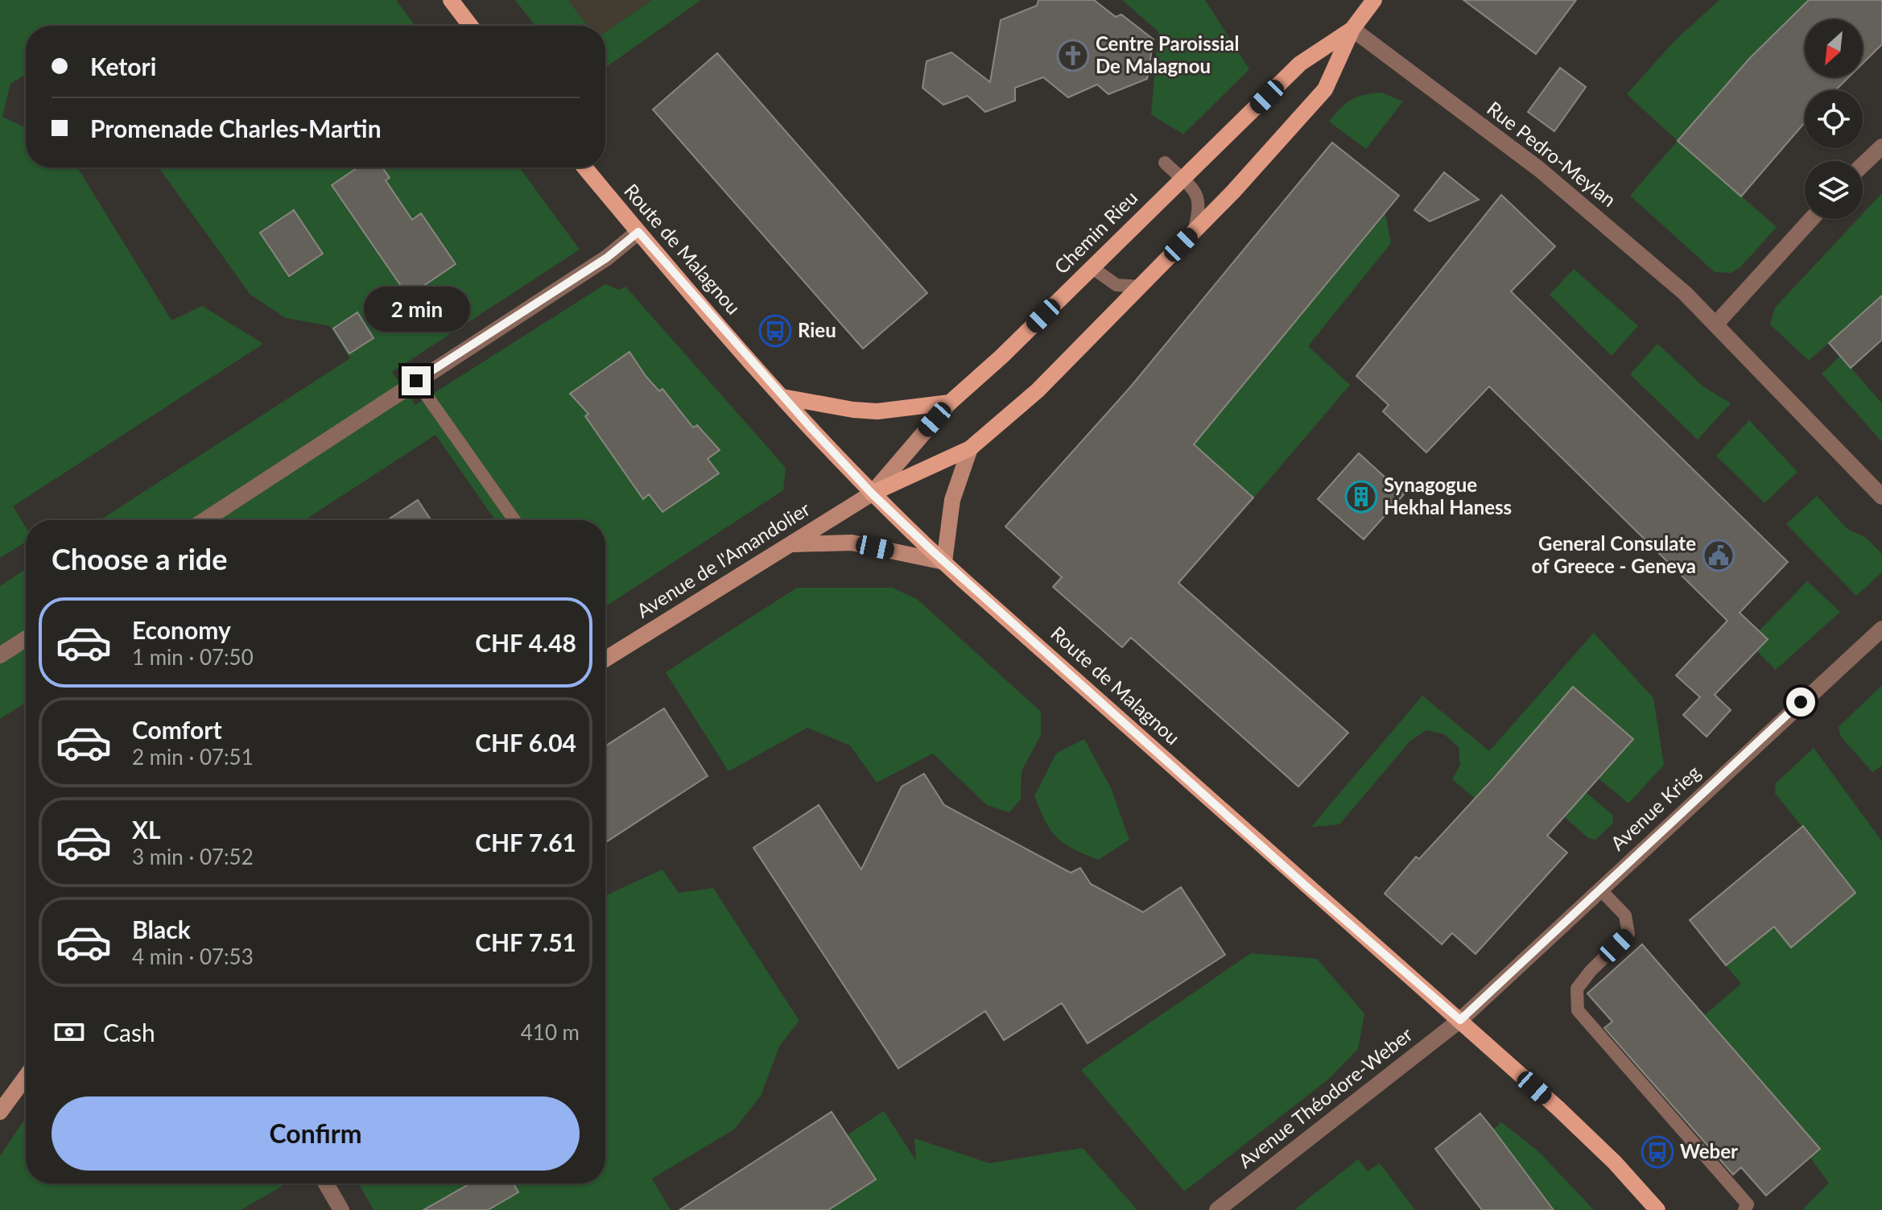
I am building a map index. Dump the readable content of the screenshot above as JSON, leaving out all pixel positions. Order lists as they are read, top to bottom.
{
  "streets": {
    "main road": ["Chemin Rieu", "Route de Malagnou", "Avenue de l'Amandolier"],
    "street": ["Rue Pedro-Meylan", "Avenue Krieg", "Avenue Théodore-Weber"]
  },
  "crossings": [
    ["Rue Pedro-Meylan", "Chemin Rieu"],
    ["Chemin Rieu", "Route de Malagnou"],
    ["Chemin Rieu", "Avenue de l'Amandolier"],
    ["Route de Malagnou", "Avenue de l'Amandolier"],
    ["Route de Malagnou", "Avenue Krieg"],
    ["Route de Malagnou", "Avenue Théodore-Weber"],
    ["Avenue Krieg", "Avenue Théodore-Weber"]
  ],
  "places": {
    "church": ["Centre Paroissial De Malagnou"],
    "bus stop": ["Rieu", "Weber"],
    "building": ["Synagogue Hekhal Haness"],
    "public building": ["General Consulate of Greece - Geneva"]
  },
  "north": "bottom left",
  "page": {
    "banner": ["Ketori", "Promenade Charles-Martin"],
    "bubble": "2 min",
    "heading": "Choose a ride",
    "list": [
      {
        "name": "Economy",
        "note": "1 min · 07:50",
        "value": "CHF 4.48"
      },
      {
        "name": "Comfort",
        "note": "2 min · 07:51",
        "value": "CHF 6.04"
      },
      {
        "name": "XL",
        "note": "3 min · 07:52",
        "value": "CHF 7.61"
      },
      {
        "name": "Black",
        "note": "4 min · 07:53",
        "value": "CHF 7.51"
      }
    ],
    "pay": ["Cash", "410 m"],
    "buttons": "Confirm"
  }
}
